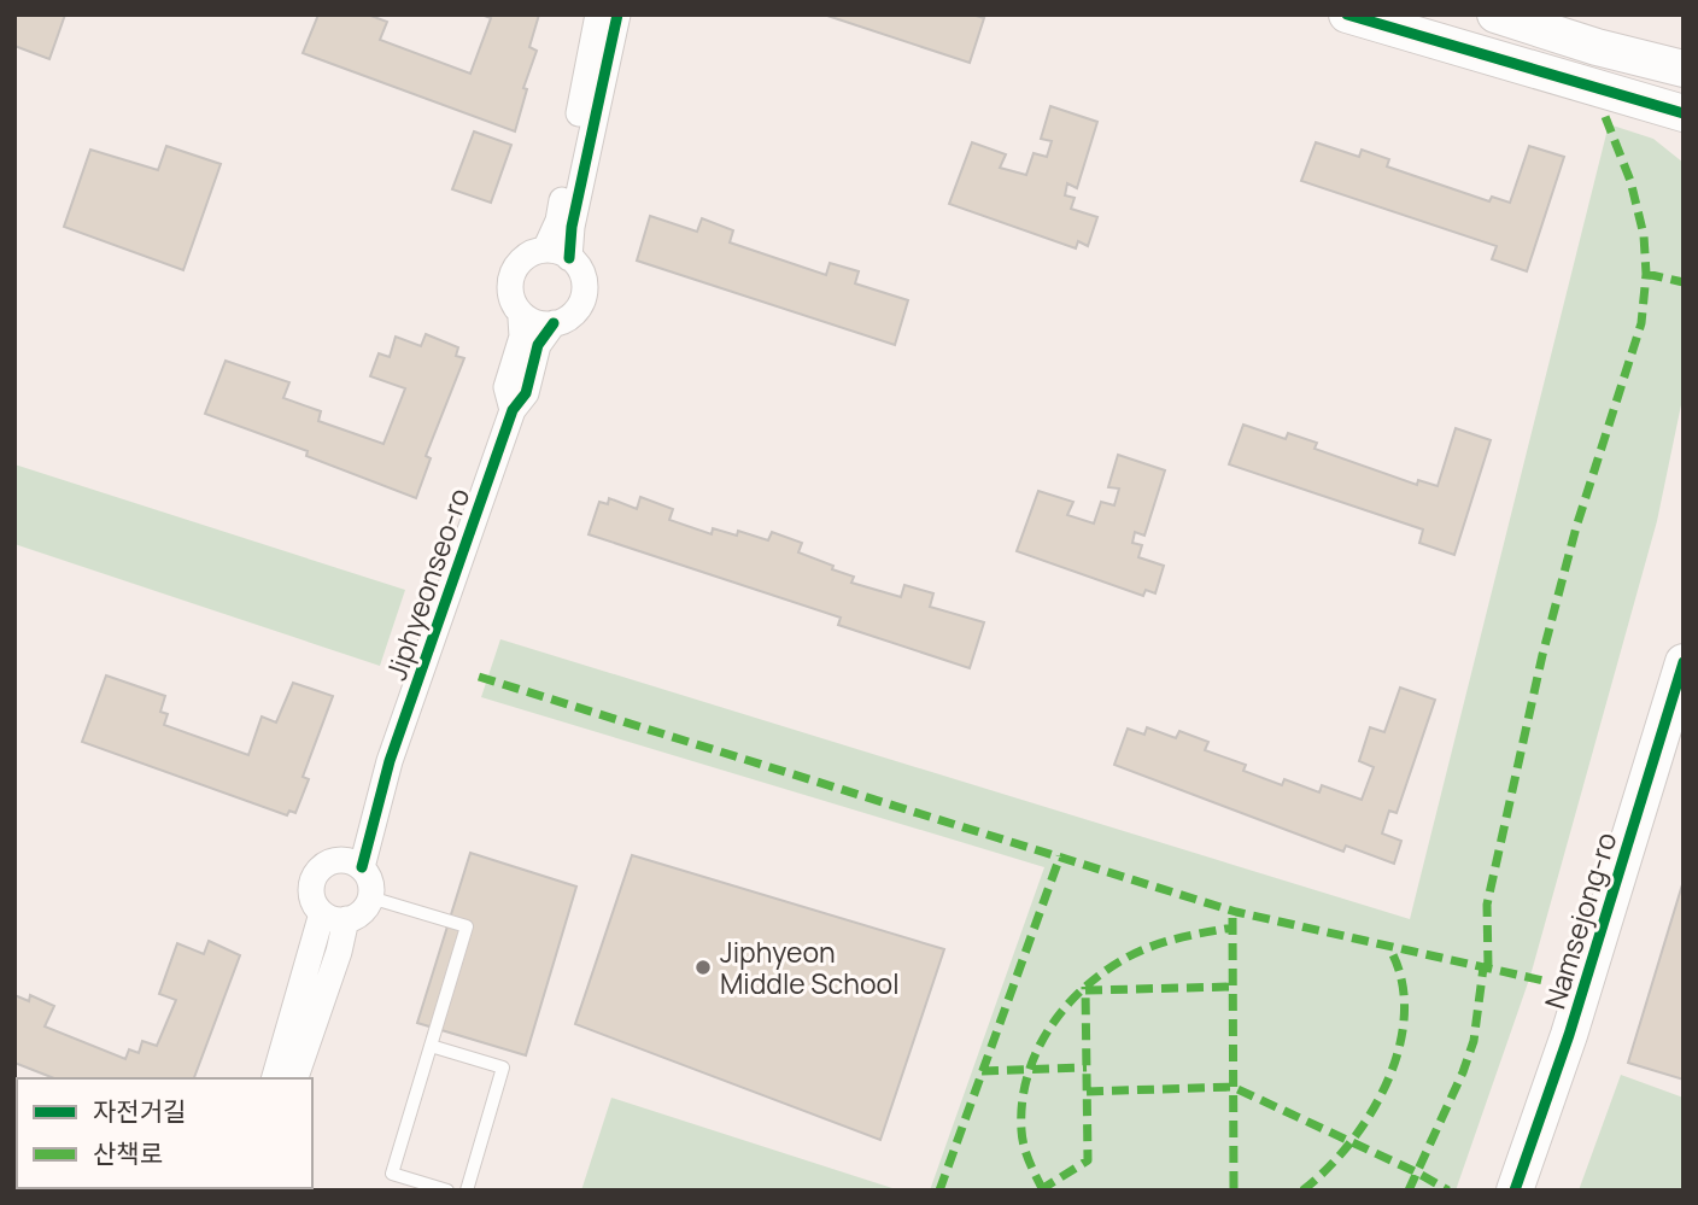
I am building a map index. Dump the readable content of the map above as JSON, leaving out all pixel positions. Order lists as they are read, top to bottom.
{
  "streets": {
    "street": ["Jiphyeonseo-ro", "Namsejong-ro"]
  },
  "places": ["Jiphyeon Middle School"],
  "legend": ["자전거길", "산책로"]
}
